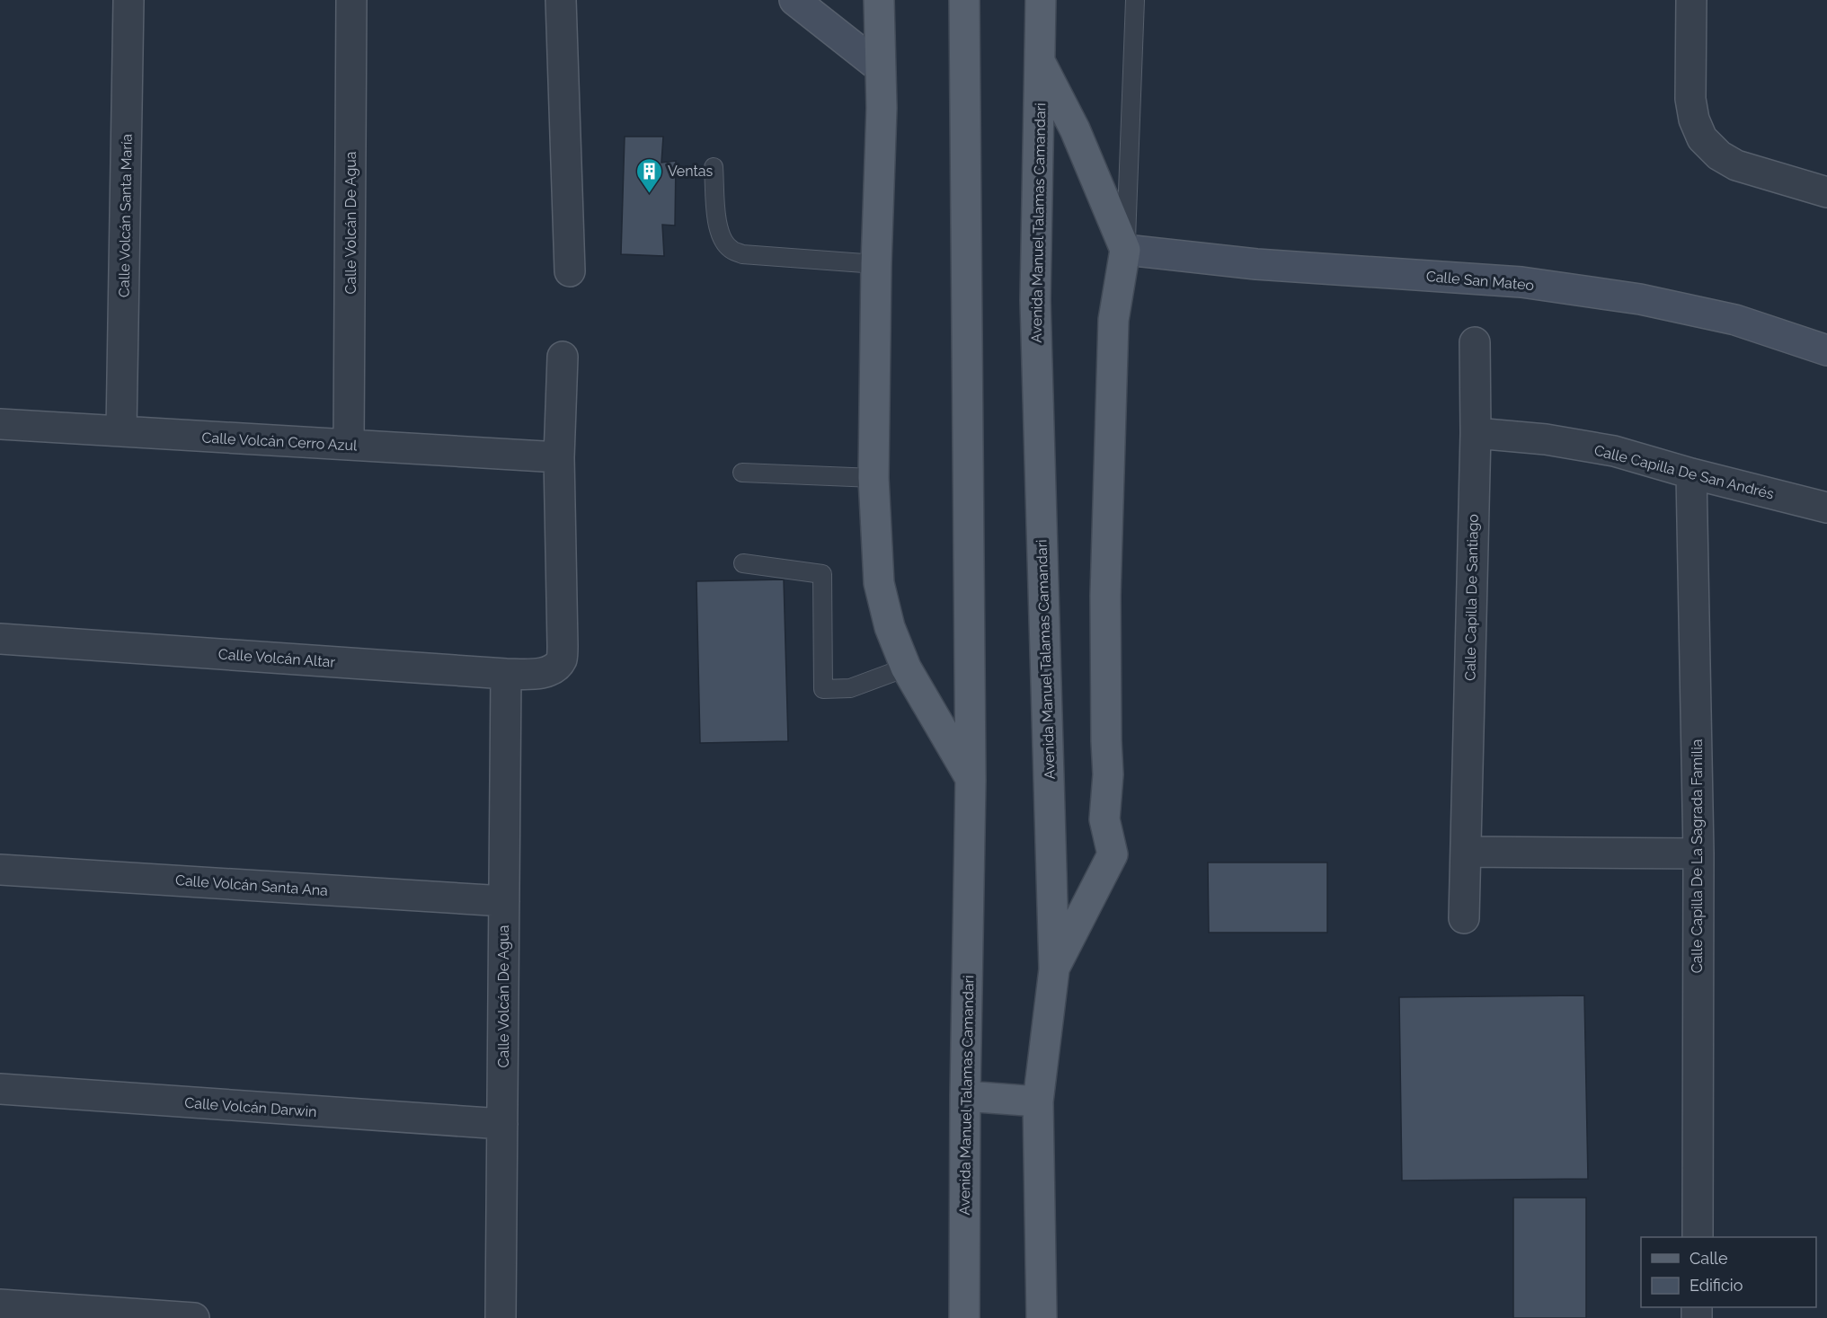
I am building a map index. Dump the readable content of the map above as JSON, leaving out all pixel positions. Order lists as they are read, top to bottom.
{
  "streets": {
    "main road": ["Avenida Manuel Talamas Camandari"],
    "street": [
      "Calle Volcán Santa María",
      "Calle Volcán De Agua",
      "Calle San Mateo",
      "Calle Volcán Cerro Azul",
      "Calle Capilla De San Andrés",
      "Calle Capilla De Santiago",
      "Calle Volcán Altar",
      "Calle Capilla De La Sagrada Familia",
      "Calle Volcán Santa Ana",
      "Calle Volcán Darwin"
    ]
  },
  "crossings": [
    ["Calle Volcán Santa María", "Calle Volcán Cerro Azul"],
    ["Calle Volcán De Agua", "Calle Volcán Cerro Azul"],
    ["Calle Volcán De Agua", "Calle Volcán Altar"],
    ["Calle Volcán De Agua", "Calle Volcán Santa Ana"],
    ["Calle Volcán De Agua", "Calle Volcán Darwin"],
    ["Calle Volcán Cerro Azul", "Calle Volcán Altar"],
    ["Calle Capilla De San Andrés", "Calle Capilla De Santiago"],
    ["Calle Capilla De San Andrés", "Calle Capilla De La Sagrada Familia"]
  ],
  "places": {
    "building": ["Ventas"]
  },
  "legend": ["Calle", "Edificio"]
}
